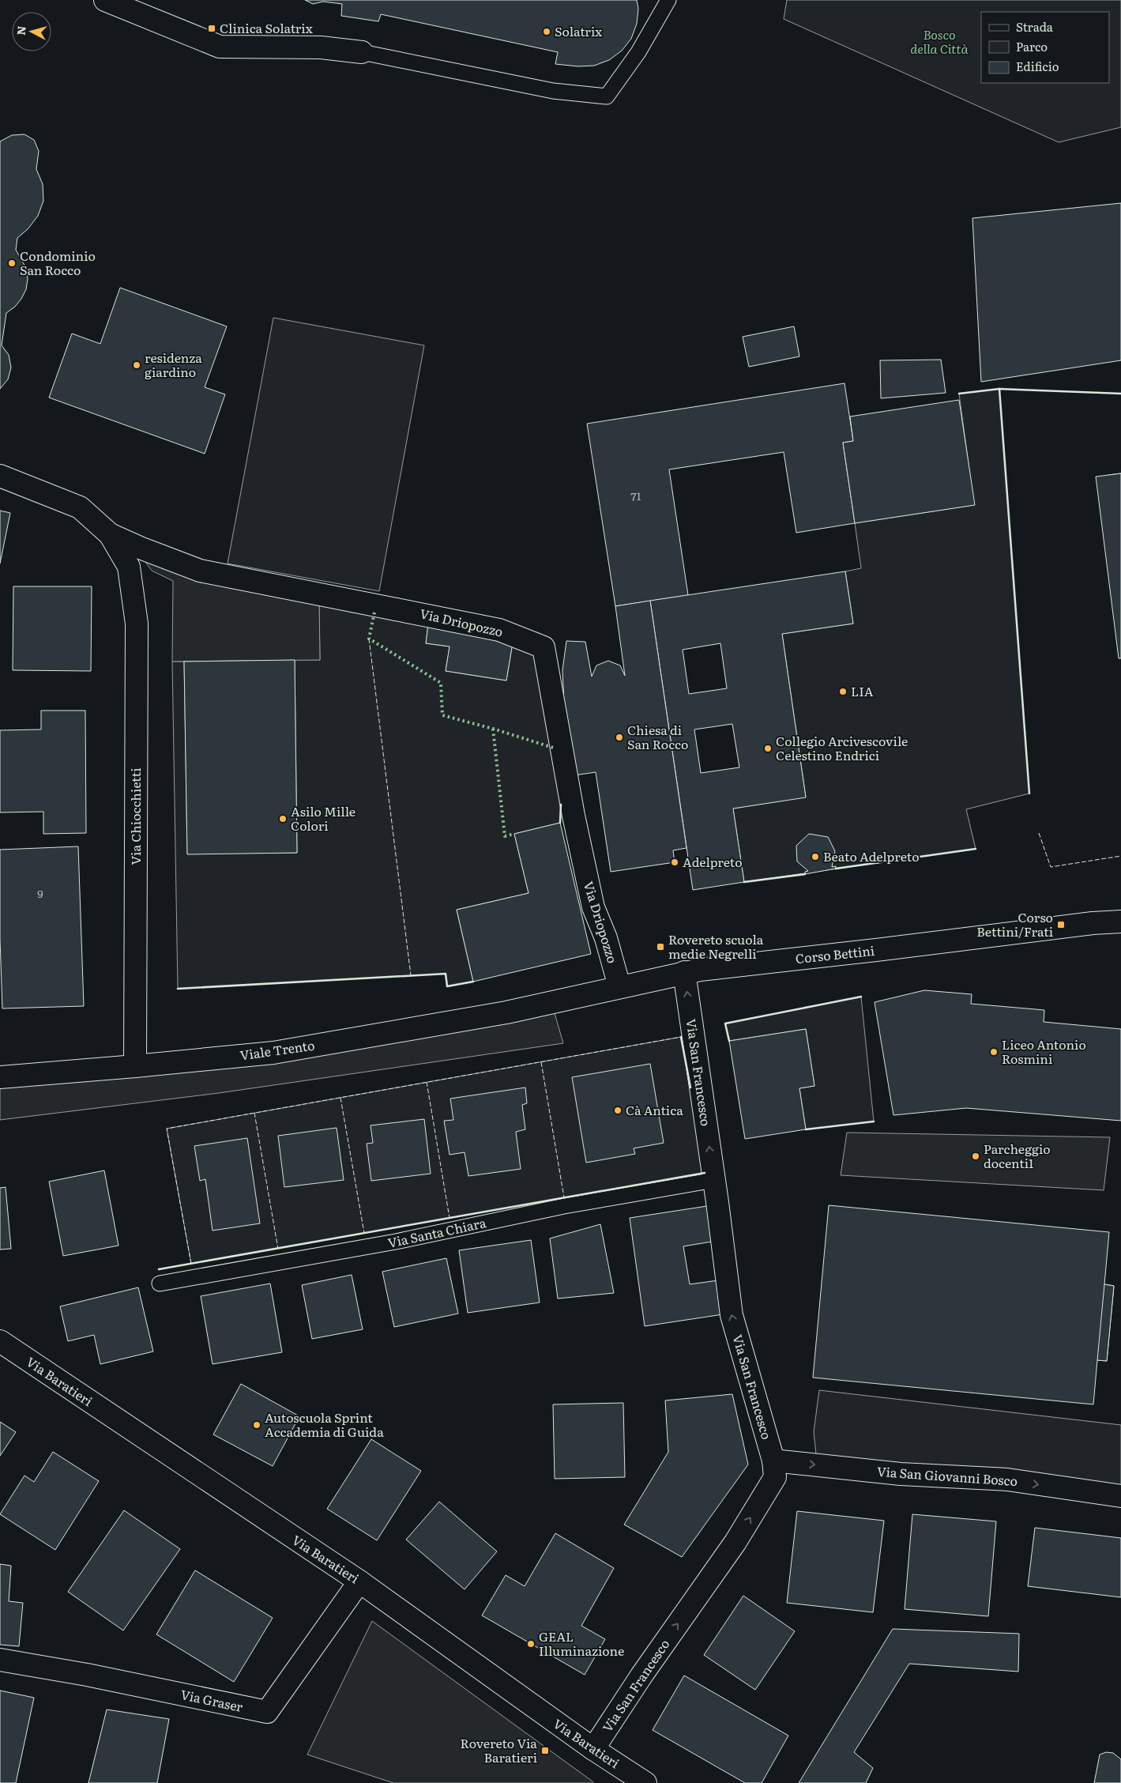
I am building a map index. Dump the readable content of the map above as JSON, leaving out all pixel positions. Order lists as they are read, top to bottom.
{
  "streets": {
    "street": [
      "Via Driopozzo",
      "Via Chiocchietti",
      "Corso Bettini",
      "Viale Trento",
      "Via San Francesco",
      "Via Baratieri",
      "Via San Giovanni Bosco",
      "Via Graser"
    ],
    "lane": ["Via Santa Chiara"]
  },
  "crossings": [
    ["Via Driopozzo", "Via Chiocchietti"],
    ["Via Driopozzo", "Corso Bettini"],
    ["Via Chiocchietti", "Viale Trento"],
    ["Corso Bettini", "Viale Trento"],
    ["Corso Bettini", "Via San Francesco"],
    ["Via San Francesco", "Via Santa Chiara"],
    ["Via San Francesco", "Via Baratieri"],
    ["Via San Francesco", "Via San Giovanni Bosco"],
    ["Via Baratieri", "Via Graser"]
  ],
  "one_way": ["Via San Francesco", "Via San Giovanni Bosco"],
  "parks": ["Bosco della Città"],
  "places": {
    "transit": [
      "Clinica Solatrix",
      "Corso Bettini/Frati",
      "Rovereto scuola medie Negrelli",
      "Rovereto Via Baratieri"
    ],
    "other": [
      "Solatrix",
      "Condominio San Rocco",
      "residenza giardino",
      "LIA",
      "Chiesa di San Rocco",
      "Collegio Arcivescovile Celestino Endrici",
      "Asilo Mille Colori",
      "Beato Adelpreto",
      "Adelpreto",
      "Liceo Antonio Rosmini",
      "Cà Antica",
      "Parcheggio docenti1",
      "Autoscuola Sprint Accademia di Guida",
      "GEAL Illuminazione"
    ]
  },
  "house_numbers": ["71", "9"],
  "legend": ["Strada", "Parco", "Edificio"],
  "north": "left"
}
